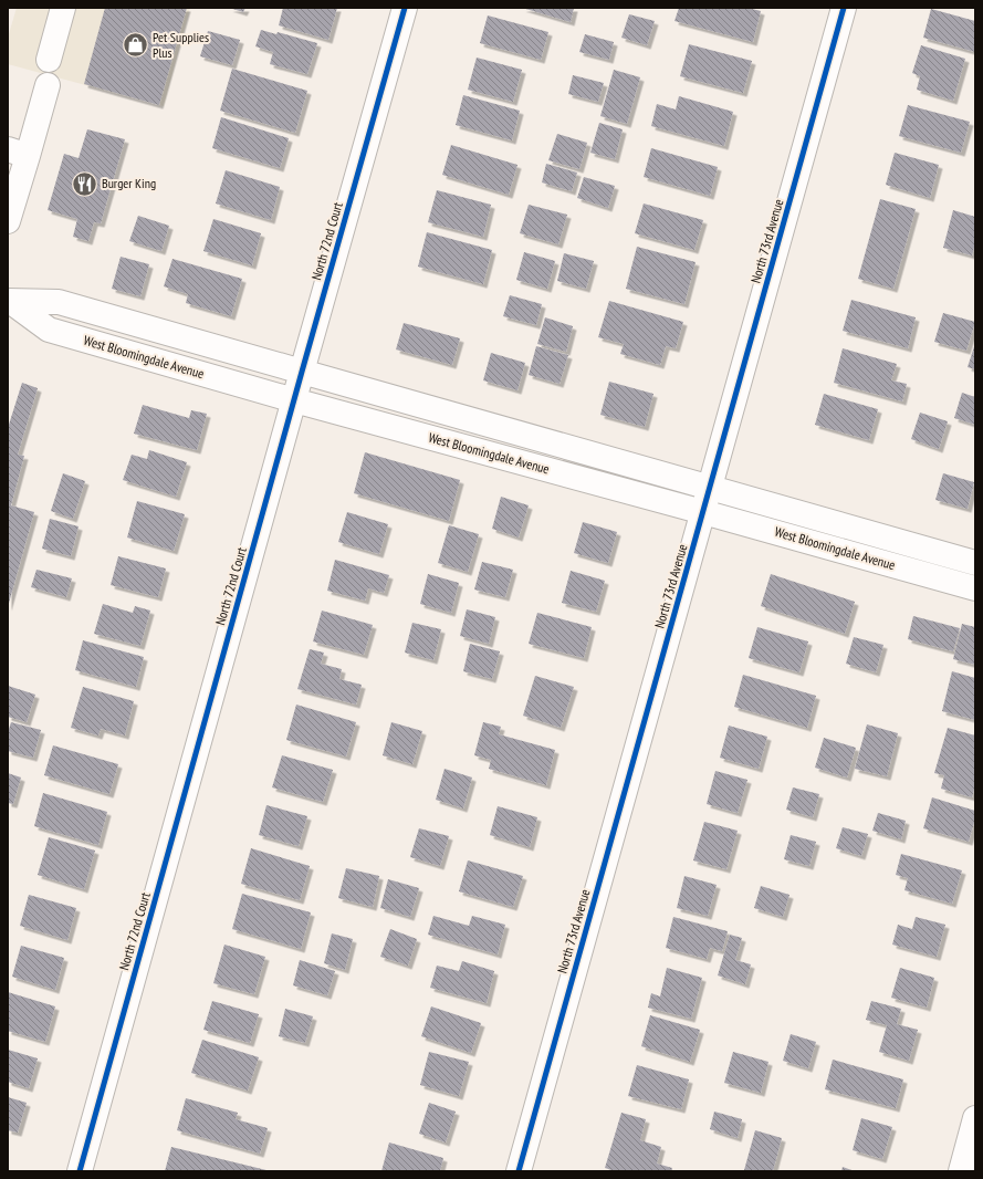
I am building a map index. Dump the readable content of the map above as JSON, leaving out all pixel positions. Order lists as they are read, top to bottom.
{
  "streets": {
    "street": ["North 72nd Court", "North 73rd Avenue", "West Bloomingdale Avenue"]
  },
  "crossings": [
    ["North 72nd Court", "West Bloomingdale Avenue"],
    ["North 73rd Avenue", "West Bloomingdale Avenue"]
  ],
  "places": {
    "shop": ["Pet Supplies Plus"],
    "restaurant": ["Burger King"]
  }
}
